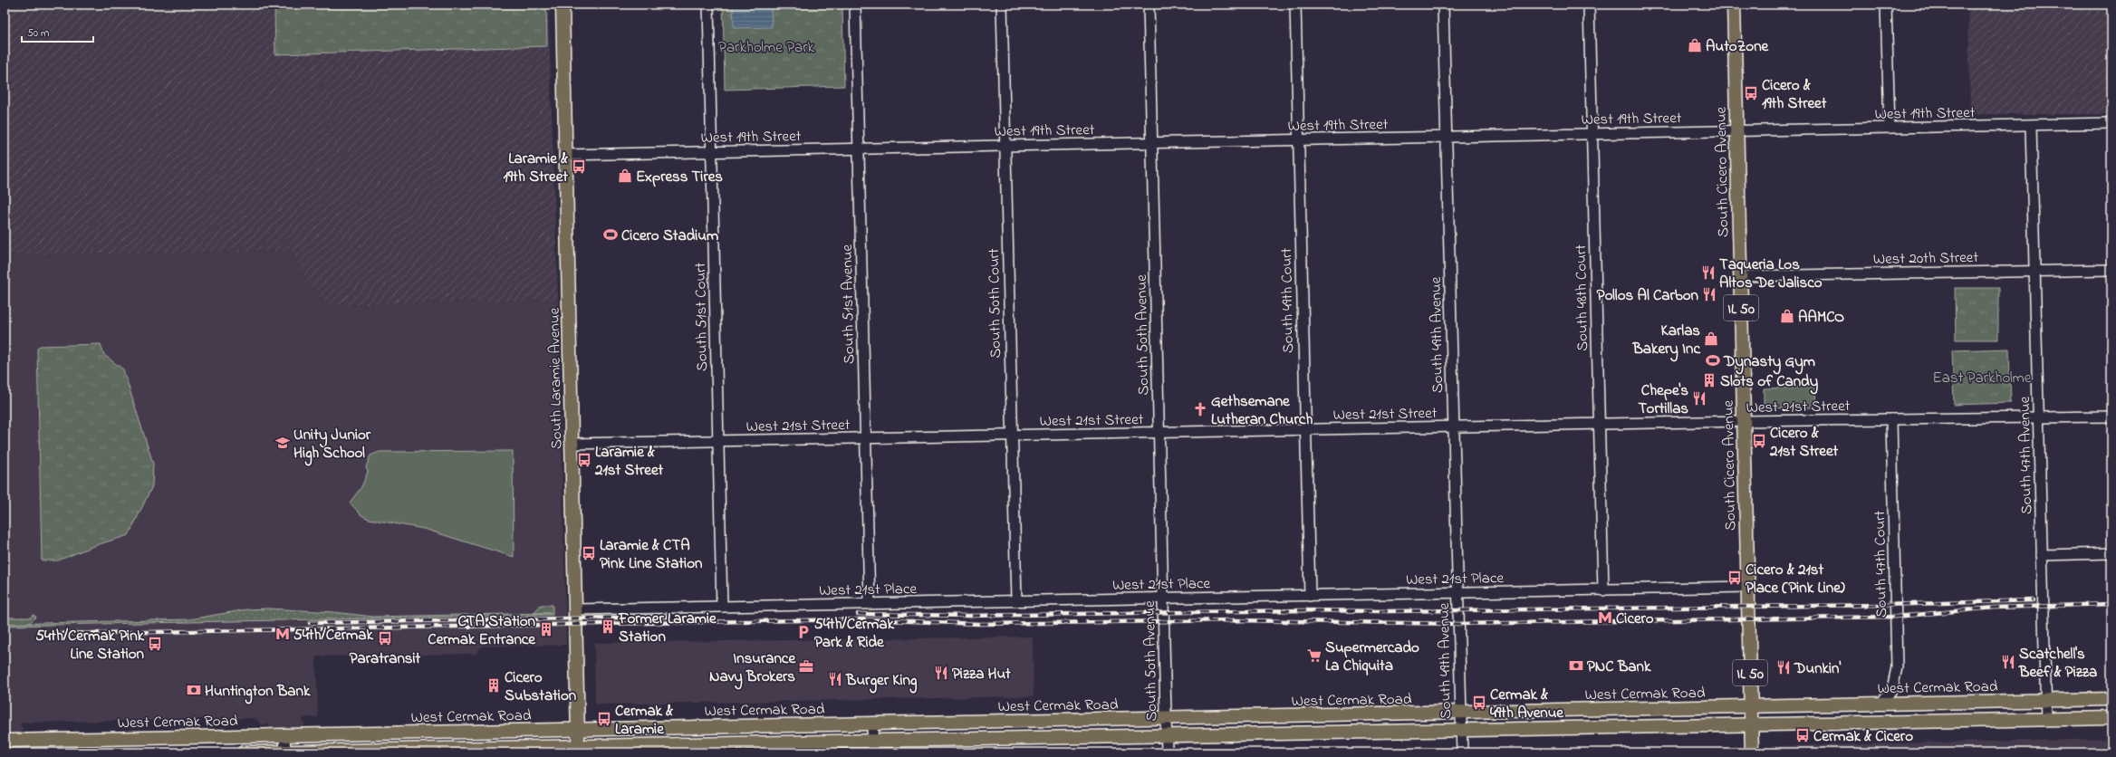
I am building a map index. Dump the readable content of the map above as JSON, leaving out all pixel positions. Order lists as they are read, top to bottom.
{
  "streets": {
    "main road": [
      "South Cicero Avenue",
      "IL 50",
      "South Laramie Avenue",
      "West Cermak Road"
    ],
    "street": [
      "West 19th Street",
      "West 20th Street",
      "South 48th Court",
      "South 49th Court",
      "South 50th Court",
      "South 51st Avenue",
      "South 51st Court",
      "South 50th Avenue",
      "South 49th Avenue",
      "West 21st Street",
      "South 47th Avenue",
      "South 47th Court",
      "West 21st Place"
    ]
  },
  "crossings": [
    ["West 19th Street", "South Cicero Avenue"],
    ["West 19th Street", "South 48th Court"],
    ["West 19th Street", "South 49th Court"],
    ["West 19th Street", "South 50th Court"],
    ["West 19th Street", "South 51st Avenue"],
    ["West 19th Street", "South 51st Court"],
    ["West 19th Street", "South 50th Avenue"],
    ["West 19th Street", "South 49th Avenue"],
    ["West 19th Street", "South Laramie Avenue"],
    ["West 19th Street", "South 47th Avenue"],
    ["South Cicero Avenue", "West 20th Street"],
    ["South Cicero Avenue", "West 21st Street"],
    ["South Cicero Avenue", "West 21st Place"],
    ["South Cicero Avenue", "West Cermak Road"],
    ["West 20th Street", "South 47th Avenue"],
    ["South 48th Court", "West 21st Street"],
    ["South 48th Court", "West 21st Place"],
    ["South 49th Court", "West 21st Street"],
    ["South 49th Court", "West 21st Place"],
    ["South 50th Court", "West 21st Street"],
    ["South 50th Court", "West 21st Place"],
    ["South 51st Avenue", "West 21st Street"],
    ["South 51st Avenue", "West 21st Place"],
    ["South 51st Court", "West 21st Street"],
    ["South 51st Court", "West 21st Place"],
    ["South 50th Avenue", "West 21st Street"],
    ["South 50th Avenue", "West 21st Place"],
    ["South 50th Avenue", "West Cermak Road"],
    ["South 49th Avenue", "West 21st Street"],
    ["South 49th Avenue", "West 21st Place"],
    ["South 49th Avenue", "West Cermak Road"],
    ["South Laramie Avenue", "West 21st Street"],
    ["South Laramie Avenue", "West 21st Place"],
    ["South Laramie Avenue", "West Cermak Road"],
    ["West 21st Street", "South 47th Avenue"],
    ["West 21st Street", "South 47th Court"],
    ["South 47th Avenue", "West Cermak Road"],
    ["South 47th Court", "West Cermak Road"]
  ],
  "parks": ["Parkholme Park", "East Parkholme"],
  "places": {
    "shop": [
      "AutoZone",
      "Express Tires",
      "AAMCO",
      "Karlas Bakery Inc"
    ],
    "bus stop": [
      "Cicero & 19th Street",
      "Laramie & 19th Street",
      "Cicero & 21st Street",
      "Laramie & 21st Street",
      "Laramie & CTA Pink Line Station",
      "Cicero & 21st Place (Pink Line)",
      "Paratransit",
      "54th/Cermak Pink Line Station",
      "Cermak & 49th Avenue",
      "Cermak & Laramie",
      "Cermak & Cicero"
    ],
    "sports": ["Cicero Stadium", "Dynasty Gym"],
    "restaurant": [
      "Taqueria Los Altos De Jalisco",
      "Pollos Al Carbon",
      "Chepe's Tortillas",
      "Scatchell's Beef & Pizza",
      "Dunkin'",
      "Pizza Hut",
      "Burger King"
    ],
    "building": [
      "Slots of Candy",
      "Former Laramie Station",
      "CTA Station Cermak Entrance",
      "Cicero Substation"
    ],
    "church": ["Gethsemane Lutheran Church"],
    "school or university": ["Unity Junior High School"],
    "metro station": ["Cicero", "54th/Cermak"],
    "parking": ["54th/Cermak Park & Ride"],
    "supermarket": ["Supermercado La Chiquita"],
    "bank": ["PNC Bank", "Huntington Bank"],
    "office": ["Insurance Navy Brokers"]
  },
  "scale_bar": "50 m"
}
